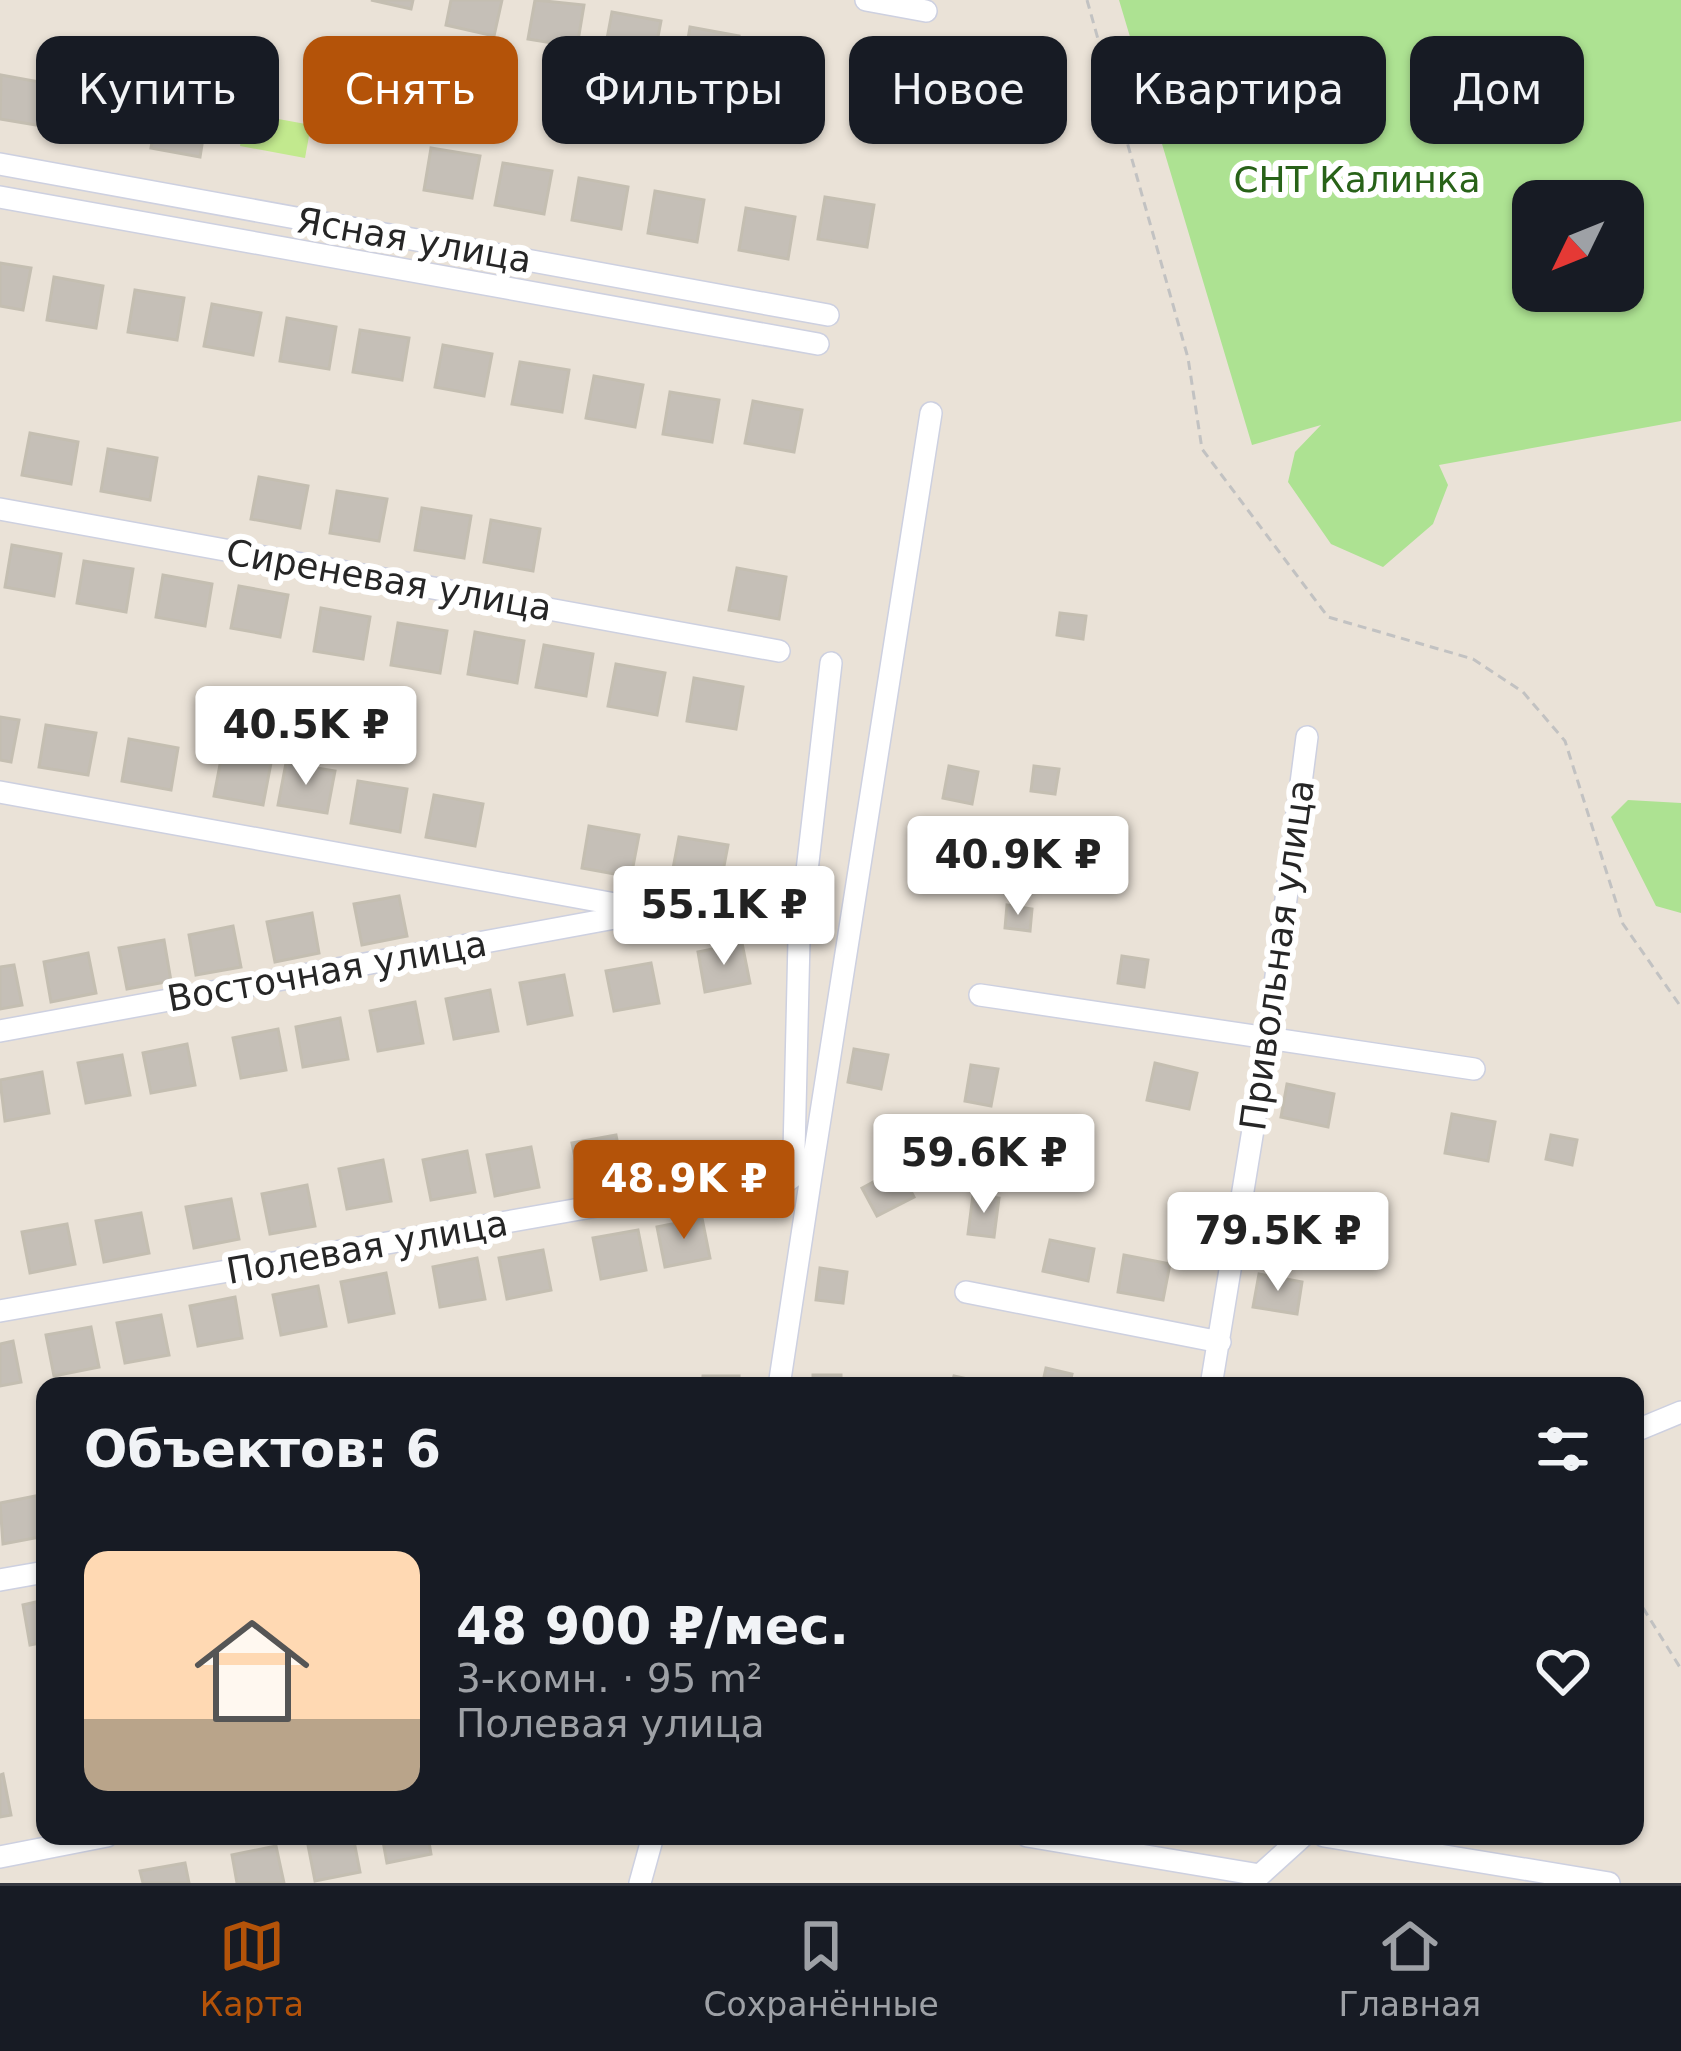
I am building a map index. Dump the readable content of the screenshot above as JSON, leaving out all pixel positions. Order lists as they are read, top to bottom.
{
  "streets": {
    "street": [
      "Ясная улица",
      "Сиреневая улица",
      "Привольная улица",
      "Восточная улица",
      "Полевая улица"
    ]
  },
  "parks": ["СНТ Калинка"],
  "north": "bottom left",
  "page": {
    "chip": [
      "Купить",
      "Снять",
      "Фильтры",
      "Новое",
      "Квартира",
      "Дом"
    ],
    "price": [
      "40.5K ₽",
      "40.9K ₽",
      "55.1K ₽",
      "59.6K ₽",
      "48.9K ₽",
      "79.5K ₽"
    ],
    "heading": "Объектов: 6",
    "list": [
      {
        "name": "48 900 ₽/мес.",
        "note": "3-комн. · 95 m² · Полевая улица"
      }
    ],
    "tabs": ["Карта", "Сохранённые", "Главная"]
  }
}
